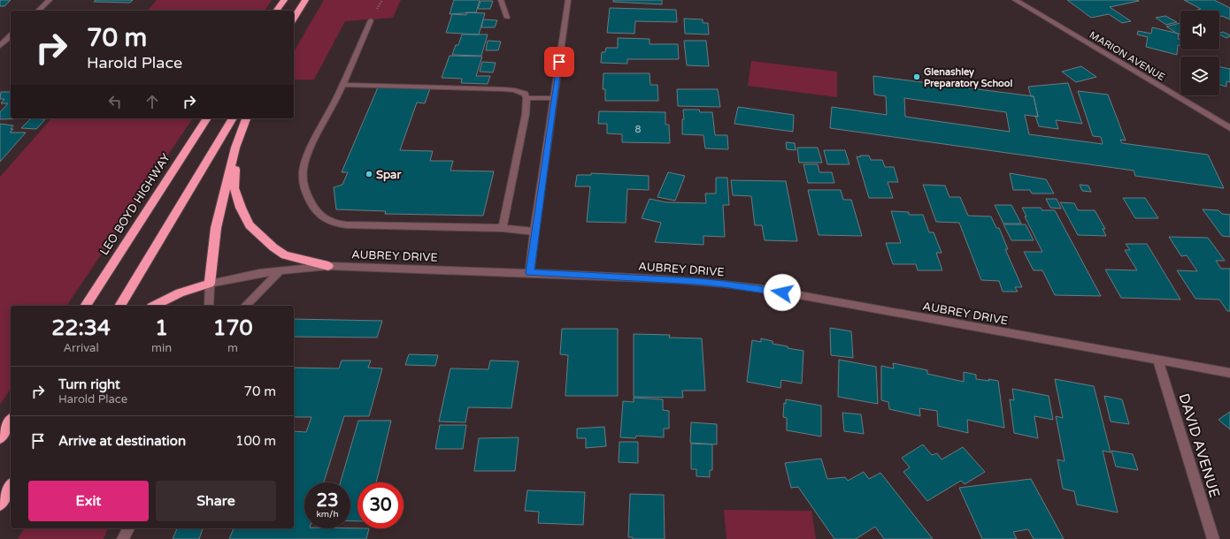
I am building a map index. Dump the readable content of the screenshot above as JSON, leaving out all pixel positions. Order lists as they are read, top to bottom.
{
  "streets": {
    "highway": ["LEO BOYD HIGHWAY"],
    "street": ["MARION AVENUE", "AUBREY DRIVE", "DAVID AVENUE"]
  },
  "crossings": [
    ["AUBREY DRIVE", "DAVID AVENUE"]
  ],
  "places": ["Glenashley Preparatory School", "Spar"],
  "house_numbers": ["8"],
  "page": {
    "turn": ["70 m", "Harold Place"],
    "eta": [
      "22:34",
      "Arrival",
      "1",
      "min",
      "170",
      "m"
    ],
    "list": [
      {
        "name": "Turn right",
        "note": "Harold Place",
        "value": "70 m"
      },
      {
        "name": "Arrive at destination",
        "value": "100 m"
      }
    ],
    "buttons": ["Exit", "Share"],
    "speed": "23 km/h",
    "limit": "30"
  }
}
